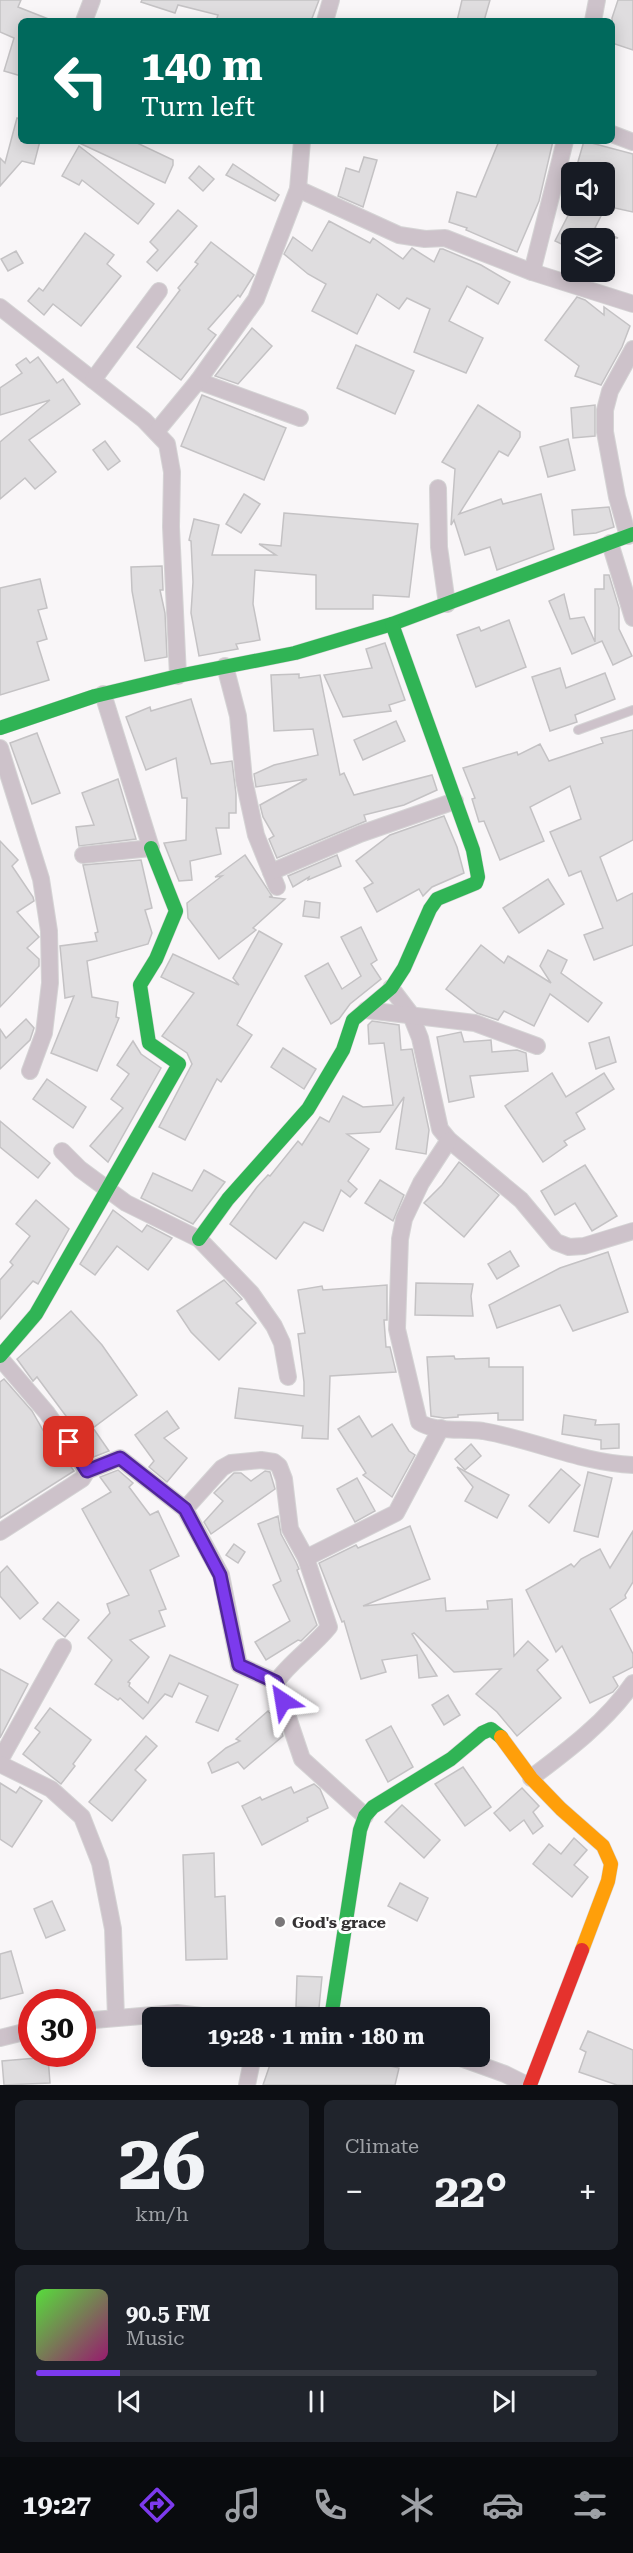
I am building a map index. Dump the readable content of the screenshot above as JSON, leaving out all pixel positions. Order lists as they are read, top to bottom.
{
  "places": ["God's grace"],
  "page": {
    "turn": ["140 m", "Turn left"],
    "limit": "30",
    "trip": "19:28 · 1 min · 180 m",
    "tile": [
      ["26", "km/h"],
      "Climate"
    ],
    "heat": ["−", "22°", "+"],
    "song": ["90.5 FM", "Music"],
    "tabs": "19:27"
  }
}
